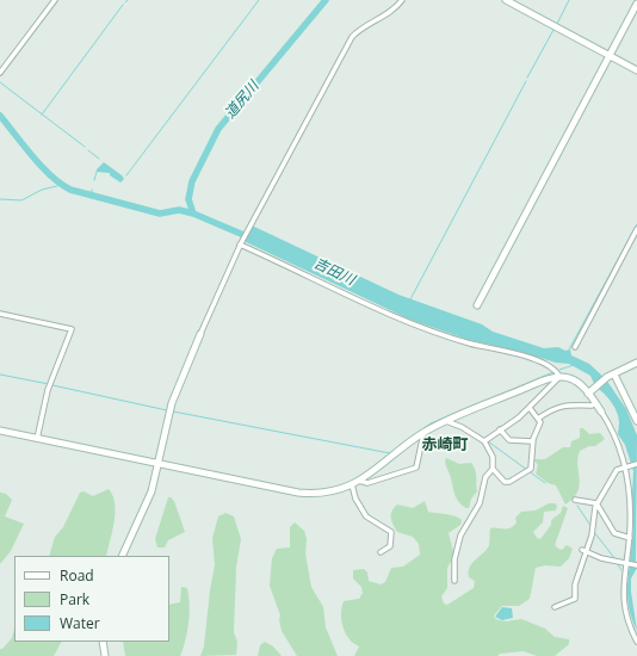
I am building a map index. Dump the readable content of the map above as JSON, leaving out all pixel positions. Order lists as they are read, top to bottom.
{
  "districts": ["赤崎町"],
  "water": ["道尻川", "吉田川"],
  "legend": ["Road", "Park", "Water"]
}
